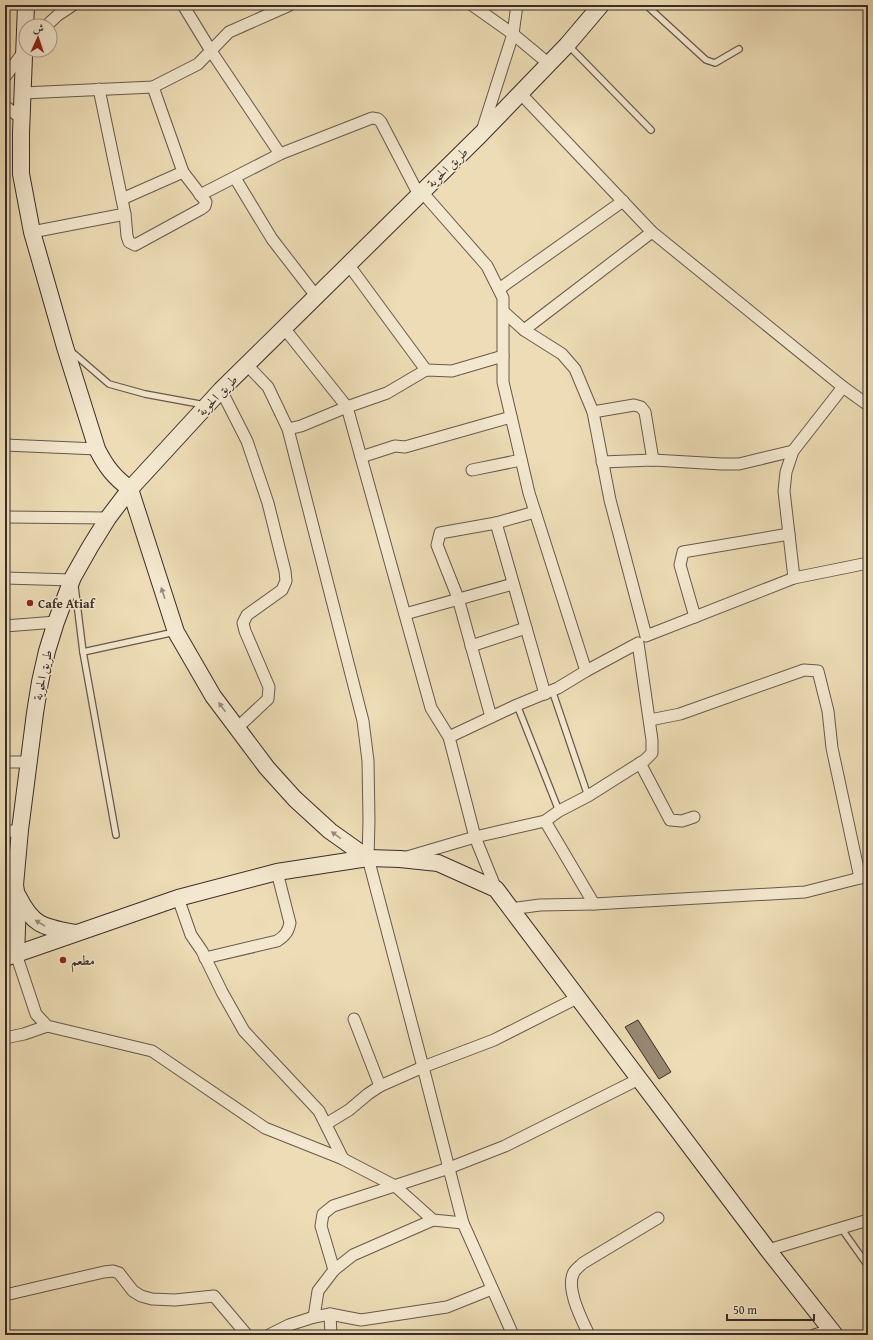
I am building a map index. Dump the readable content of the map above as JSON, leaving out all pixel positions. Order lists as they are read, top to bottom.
{
  "streets": {
    "street": ["طريق الحوية"]
  },
  "places": ["Cafe Atiaf", "مطعم"],
  "scale_bar": "50 m",
  "north": "top"
}
